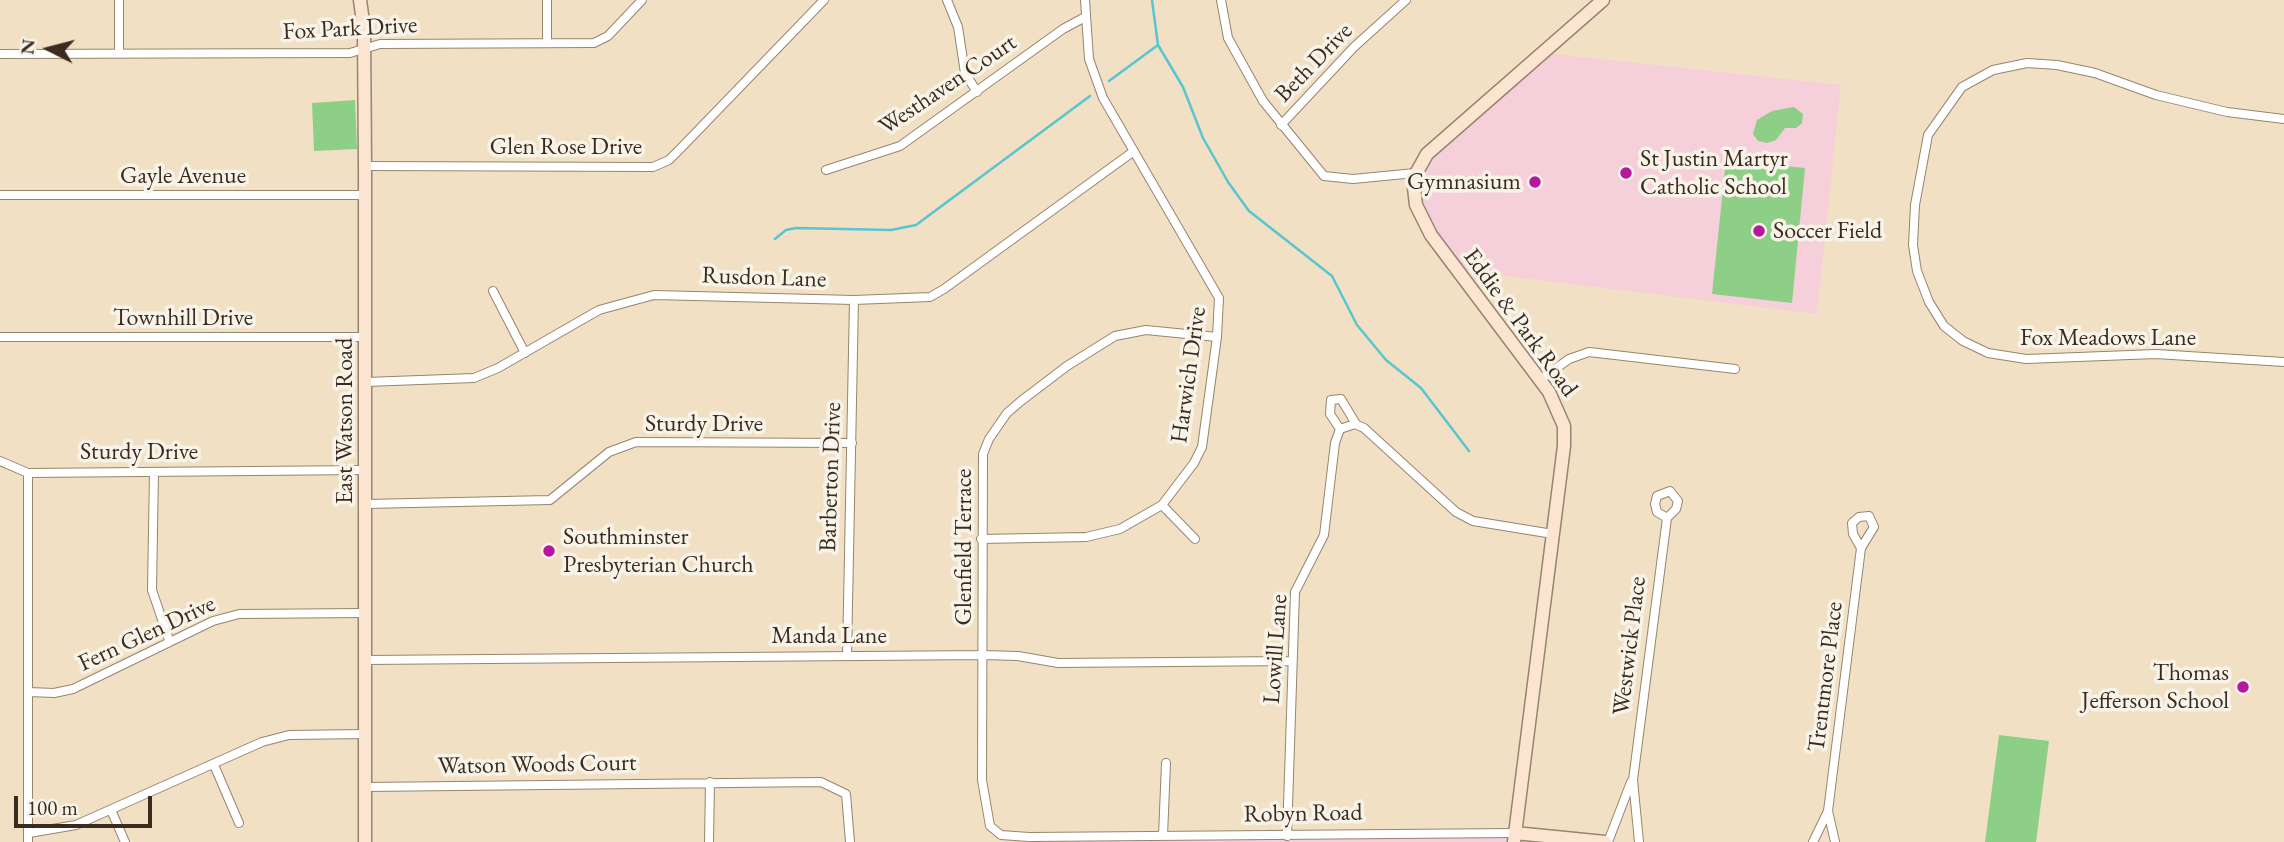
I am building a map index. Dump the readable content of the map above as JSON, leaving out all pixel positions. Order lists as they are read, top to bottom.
{
  "streets": {
    "street": [
      "Fox Park Drive",
      "Beth Drive",
      "Westhaven Court",
      "Glen Rose Drive",
      "Gayle Avenue",
      "Rusdon Lane",
      "Townhill Drive",
      "Eddie & Park Road",
      "Fox Meadows Lane",
      "Harwich Drive",
      "East Watson Road",
      "Sturdy Drive",
      "Barberton Drive",
      "Glenfield Terrace",
      "Fern Glen Drive",
      "Manda Lane",
      "Westwick Place",
      "Lowill Lane",
      "Trentmore Place",
      "Watson Woods Court",
      "Robyn Road"
    ]
  },
  "crossings": [
    ["Fox Park Drive", "East Watson Road"],
    ["Westhaven Court", "Harwich Drive"],
    ["Glen Rose Drive", "East Watson Road"],
    ["Gayle Avenue", "East Watson Road"],
    ["Rusdon Lane", "Harwich Drive"],
    ["Rusdon Lane", "East Watson Road"],
    ["Rusdon Lane", "Barberton Drive"],
    ["Townhill Drive", "East Watson Road"],
    ["Eddie & Park Road", "Robyn Road"],
    ["Harwich Drive", "Glenfield Terrace"],
    ["East Watson Road", "Sturdy Drive"],
    ["East Watson Road", "Fern Glen Drive"],
    ["East Watson Road", "Manda Lane"],
    ["East Watson Road", "Watson Woods Court"],
    ["Sturdy Drive", "Barberton Drive"],
    ["Barberton Drive", "Manda Lane"],
    ["Glenfield Terrace", "Manda Lane"],
    ["Glenfield Terrace", "Robyn Road"],
    ["Manda Lane", "Lowill Lane"],
    ["Westwick Place", "Robyn Road"],
    ["Lowill Lane", "Robyn Road"]
  ],
  "places": [
    "St Justin Martyr Catholic School",
    "Gymnasium",
    "Soccer Field",
    "Southminster Presbyterian Church",
    "Thomas Jefferson School"
  ],
  "scale_bar": "100 m",
  "north": "left"
}
